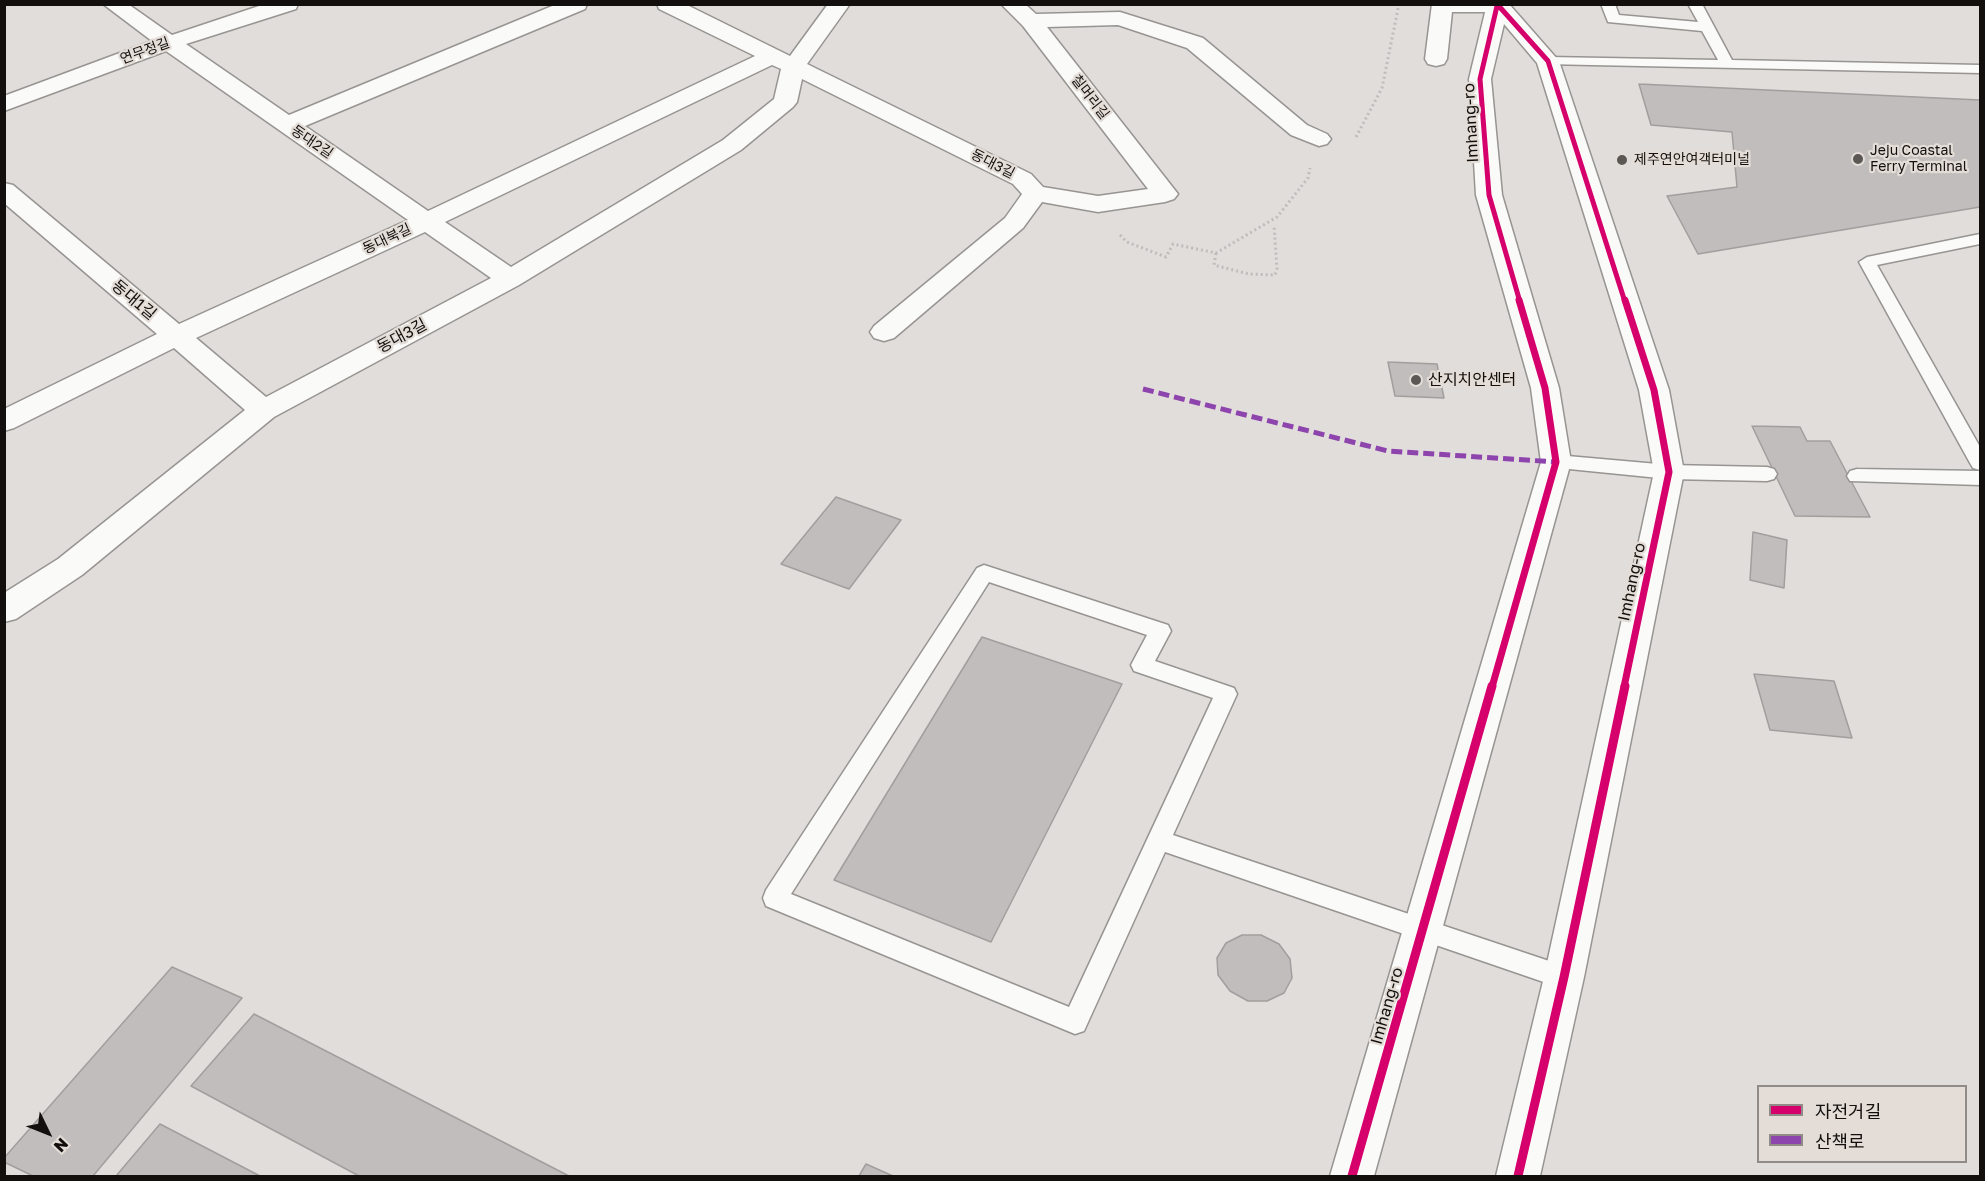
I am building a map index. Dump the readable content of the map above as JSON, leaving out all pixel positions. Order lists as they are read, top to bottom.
{
  "streets": {
    "street": [
      "연무정길",
      "칠머리길",
      "Imhang-ro",
      "동대2길",
      "동대3길",
      "동대북길",
      "동대1길"
    ]
  },
  "crossings": [
    ["연무정길", "동대2길"],
    ["칠머리길", "동대3길"],
    ["동대2길", "동대3길"],
    ["동대2길", "동대북길"],
    ["동대3길", "동대북길"],
    ["동대3길", "동대1길"],
    ["동대북길", "동대1길"]
  ],
  "places": ["Jeju Coastal Ferry Terminal", "제주연안여객터미널", "산지치안센터"],
  "legend": ["자전거길", "산책로"],
  "north": "bottom right"
}
